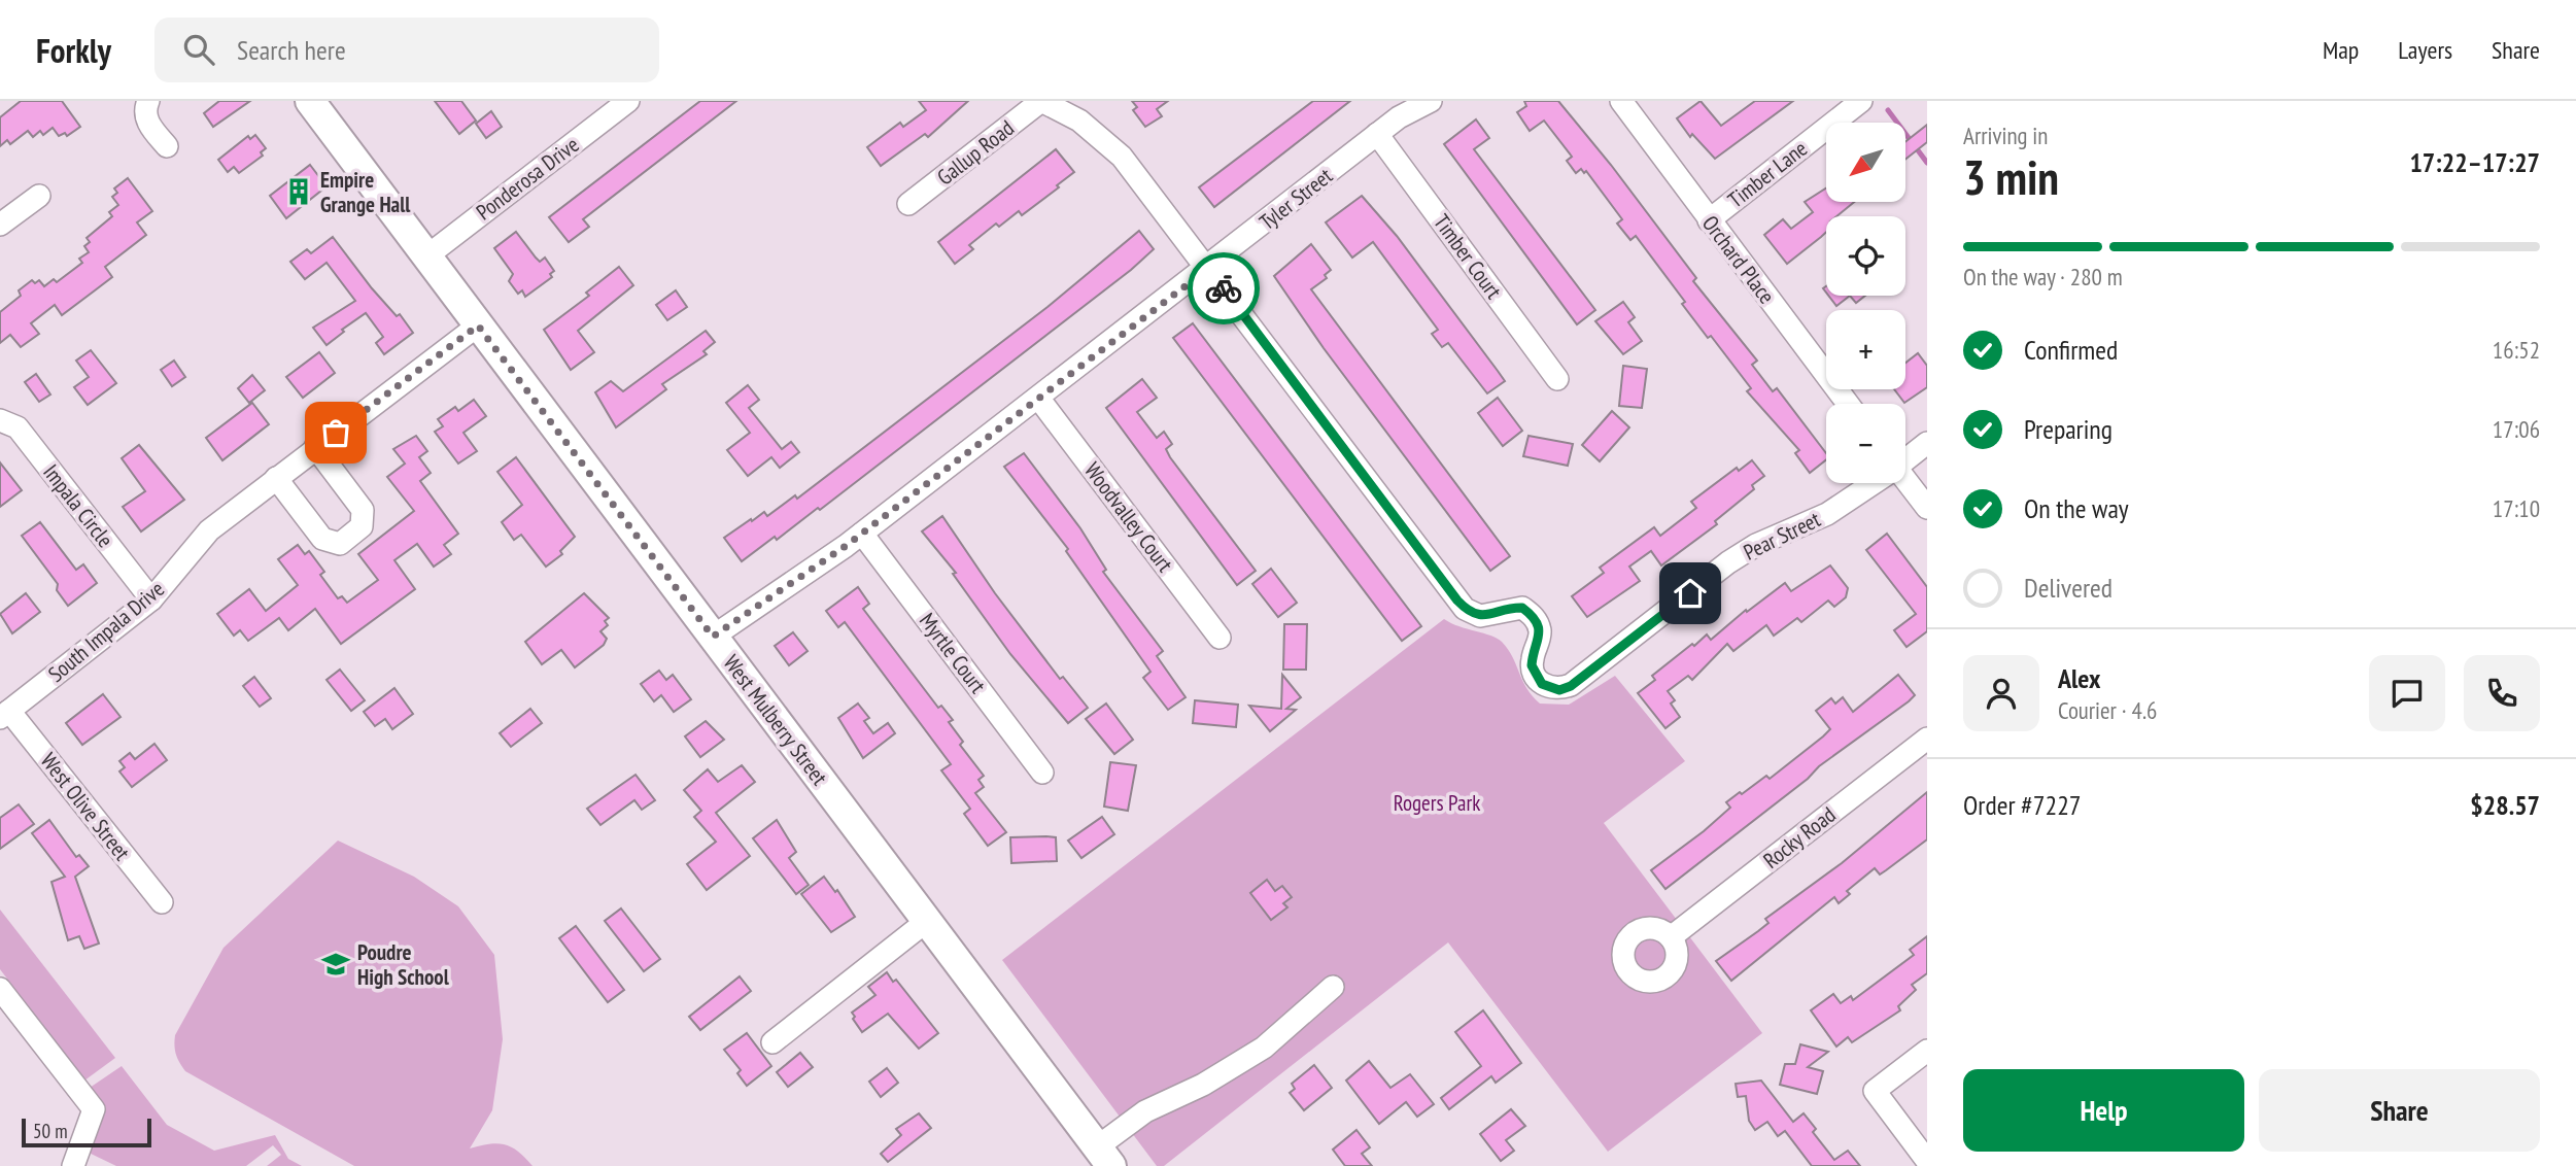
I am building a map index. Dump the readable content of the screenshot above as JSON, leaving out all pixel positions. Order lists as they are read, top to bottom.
{
  "streets": {
    "main road": ["West Mulberry Street"],
    "street": [
      "Gallup Road",
      "Timber Lane",
      "Ponderosa Drive",
      "Tyler Street",
      "Timber Court",
      "Orchard Place",
      "Impala Circle",
      "Woodvalley Court",
      "Pear Street",
      "South Impala Drive",
      "Myrtle Court",
      "West Olive Street",
      "Rocky Road"
    ]
  },
  "crossings": [
    ["Timber Lane", "Orchard Place"],
    ["Ponderosa Drive", "West Mulberry Street"],
    ["Tyler Street", "Timber Court"],
    ["Tyler Street", "Woodvalley Court"],
    ["Tyler Street", "Pear Street"],
    ["Tyler Street", "Myrtle Court"],
    ["Tyler Street", "West Mulberry Street"],
    ["Impala Circle", "South Impala Drive"],
    ["South Impala Drive", "West Mulberry Street"],
    ["South Impala Drive", "West Olive Street"]
  ],
  "parks": ["Rogers Park"],
  "places": {
    "building": ["Empire Grange Hall"],
    "school or university": ["Poudre High School"]
  },
  "scale_bar": "50 m",
  "north": "bottom left",
  "page": {
    "header": "Forkly",
    "search": "Search here",
    "nav": ["Map", "Layers", "Share"],
    "heading": ["3 min", "Arriving in", "17:22–17:27"],
    "panel": [
      "Alex",
      "Courier · 4.6",
      "Order #7227",
      "$28.57"
    ],
    "map_buttons": ["+", "−"],
    "bar": "On the way · 280 m",
    "list": [
      ["Confirmed", "16:52"],
      ["Preparing", "17:06"],
      ["On the way", "17:10"],
      "Delivered"
    ],
    "buttons": ["Help", "Share"],
    "scale": "50 m"
  }
}
